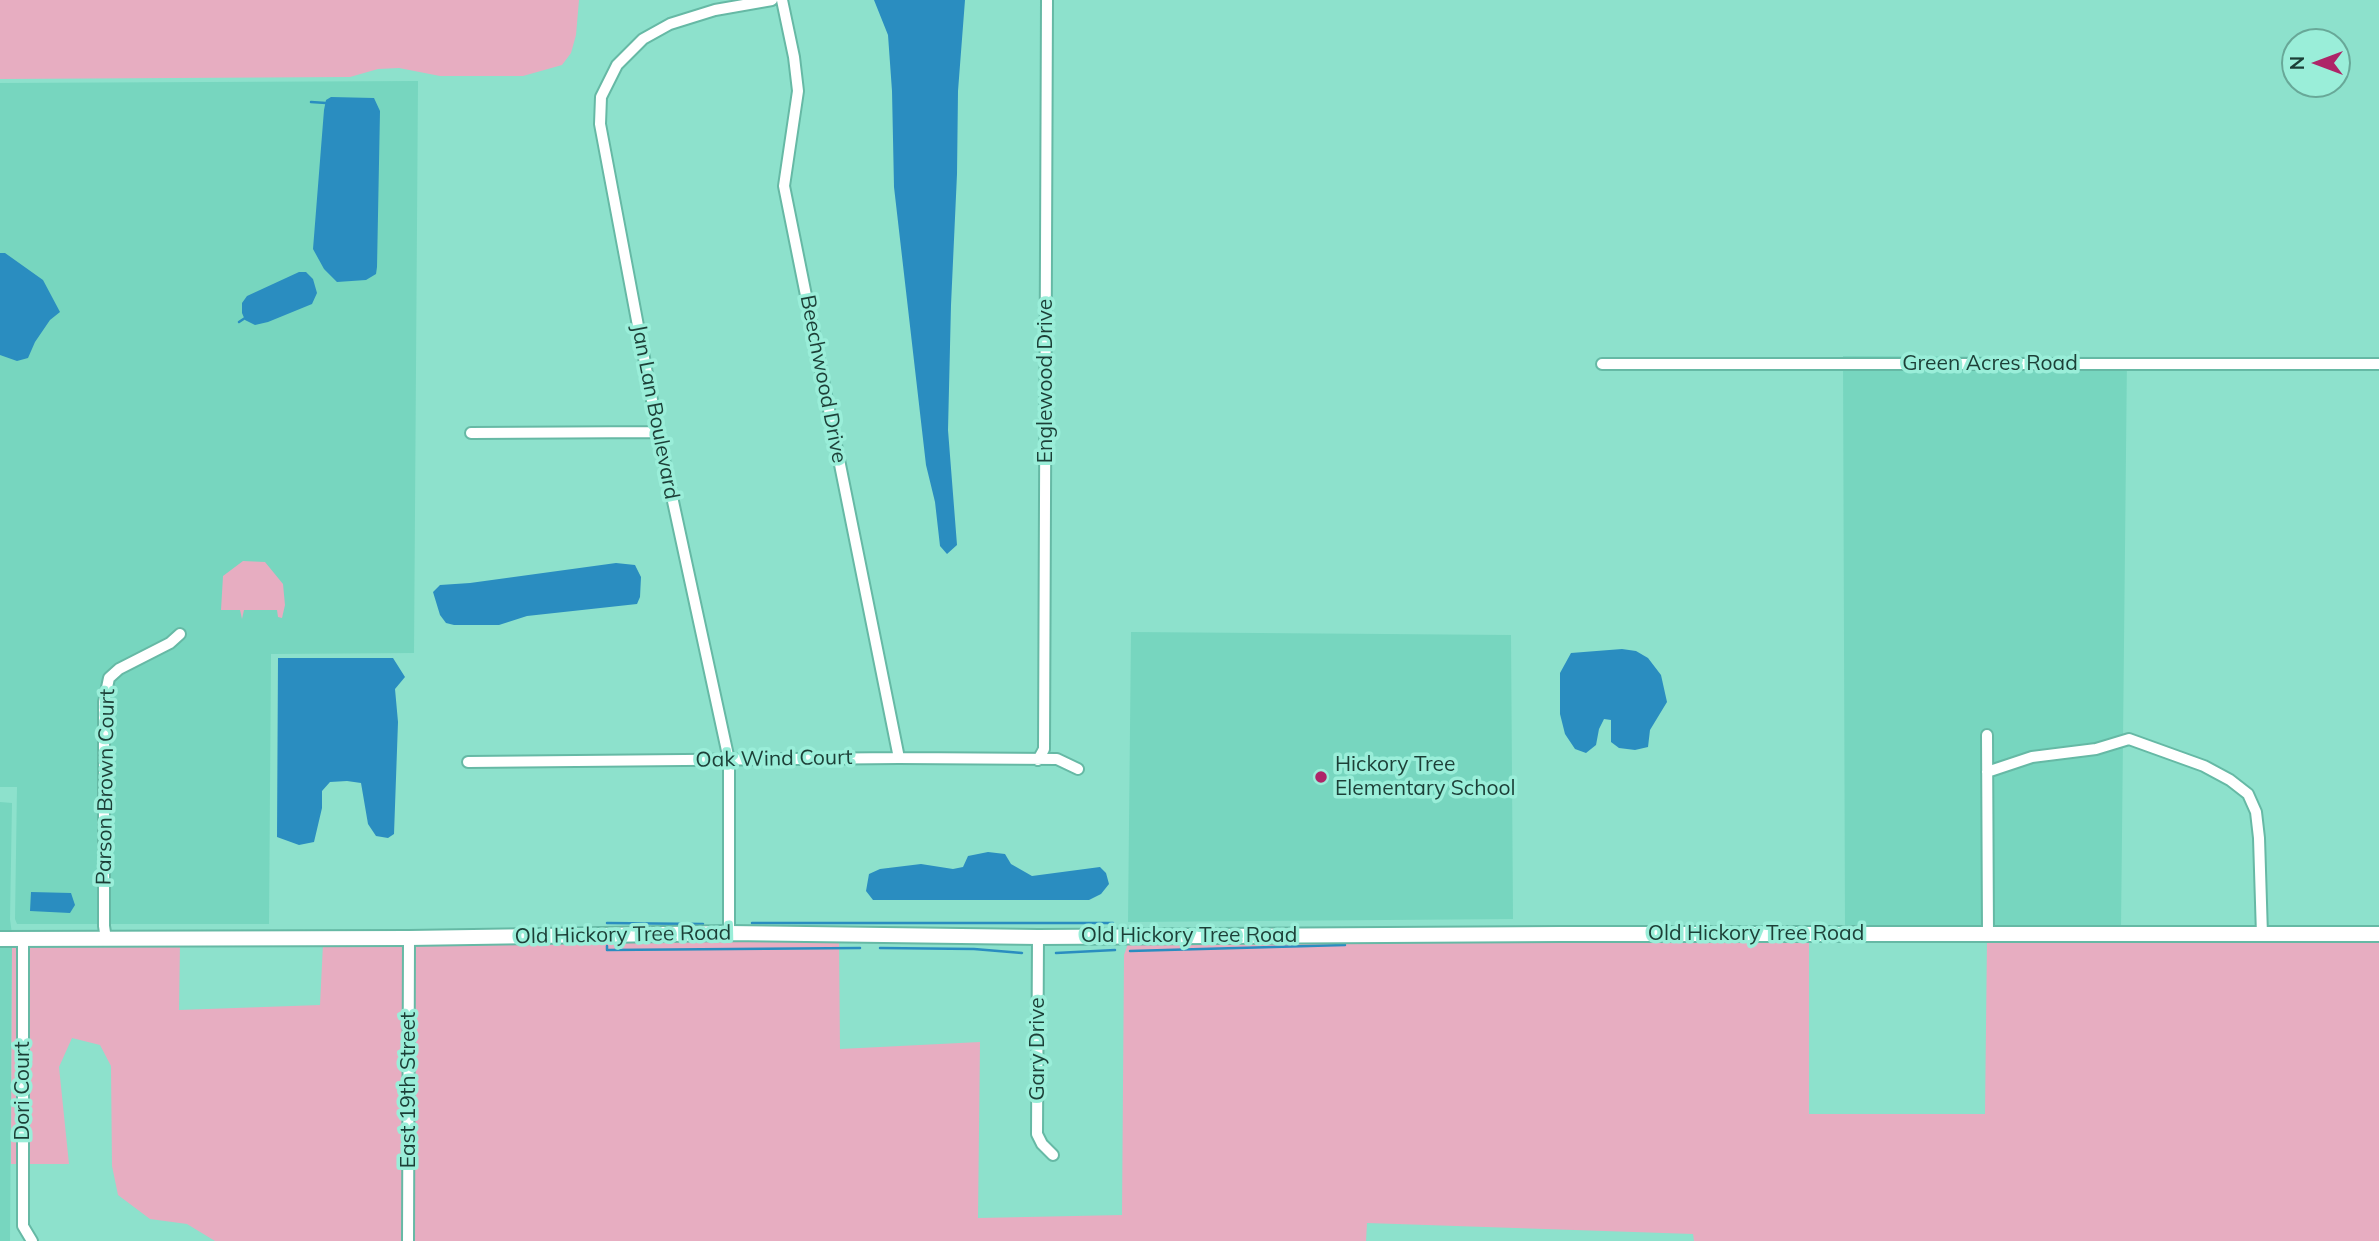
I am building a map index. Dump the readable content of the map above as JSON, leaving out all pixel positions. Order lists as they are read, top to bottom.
{
  "streets": {
    "street": [
      "Green Acres Road",
      "Beechwood Drive",
      "Englewood Drive",
      "Jan Lan Boulevard",
      "Oak Wind Court",
      "Parson Brown Court",
      "Old Hickory Tree Road",
      "Gary Drive",
      "East 19th Street",
      "Dori Court"
    ]
  },
  "crossings": [
    ["Beechwood Drive", "Oak Wind Court"],
    ["Englewood Drive", "Oak Wind Court"],
    ["Jan Lan Boulevard", "Oak Wind Court"],
    ["Jan Lan Boulevard", "Old Hickory Tree Road"],
    ["Parson Brown Court", "Old Hickory Tree Road"],
    ["Old Hickory Tree Road", "Gary Drive"],
    ["Old Hickory Tree Road", "East 19th Street"],
    ["Old Hickory Tree Road", "Dori Court"]
  ],
  "places": ["Hickory Tree Elementary School"],
  "north": "left"
}
